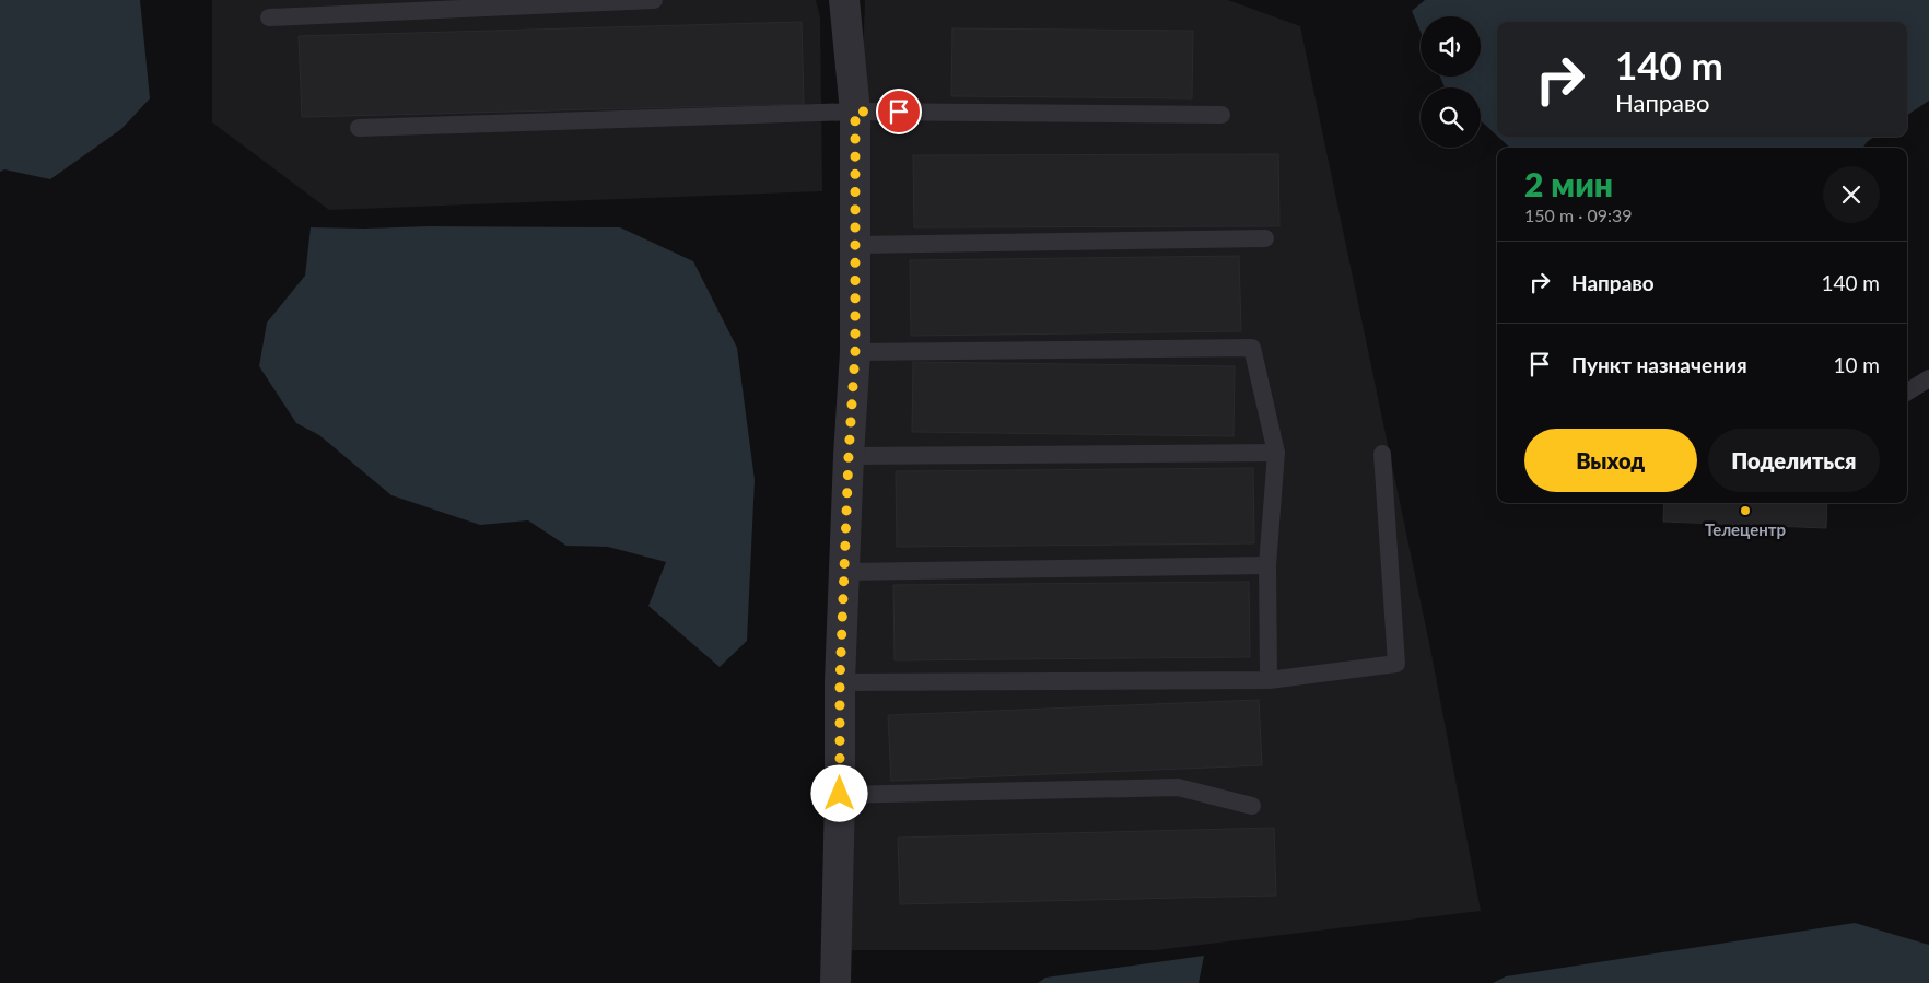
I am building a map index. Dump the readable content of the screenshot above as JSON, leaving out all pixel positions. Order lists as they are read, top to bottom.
{
  "places": ["Телецентр"],
  "page": {
    "turn": ["140 m", "Направо"],
    "heading": ["2 мин", "150 m · 09:39"],
    "list": [
      {
        "name": "Направо",
        "value": "140 m"
      },
      {
        "name": "Пункт назначения",
        "value": "10 m"
      }
    ],
    "buttons": ["Выход", "Поделиться"]
  }
}
